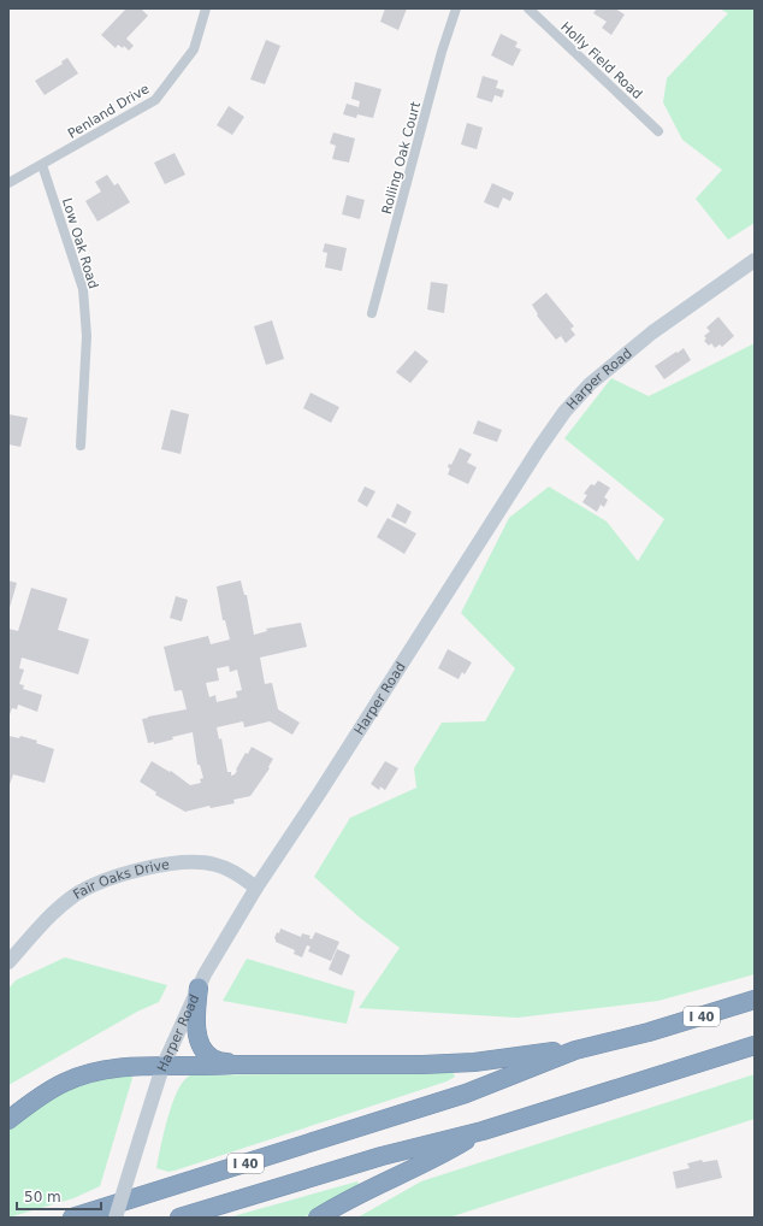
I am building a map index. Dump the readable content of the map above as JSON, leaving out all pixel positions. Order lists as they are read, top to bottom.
{
  "streets": {
    "highway": ["I 40"],
    "main road": ["Harper Road", "Fair Oaks Drive"],
    "street": [
      "Holly Field Road",
      "Penland Drive",
      "Rolling Oak Court",
      "Low Oak Road"
    ]
  },
  "crossings": [
    ["Penland Drive", "Low Oak Road"],
    ["Harper Road", "Fair Oaks Drive"]
  ],
  "scale_bar": "50 m"
}
